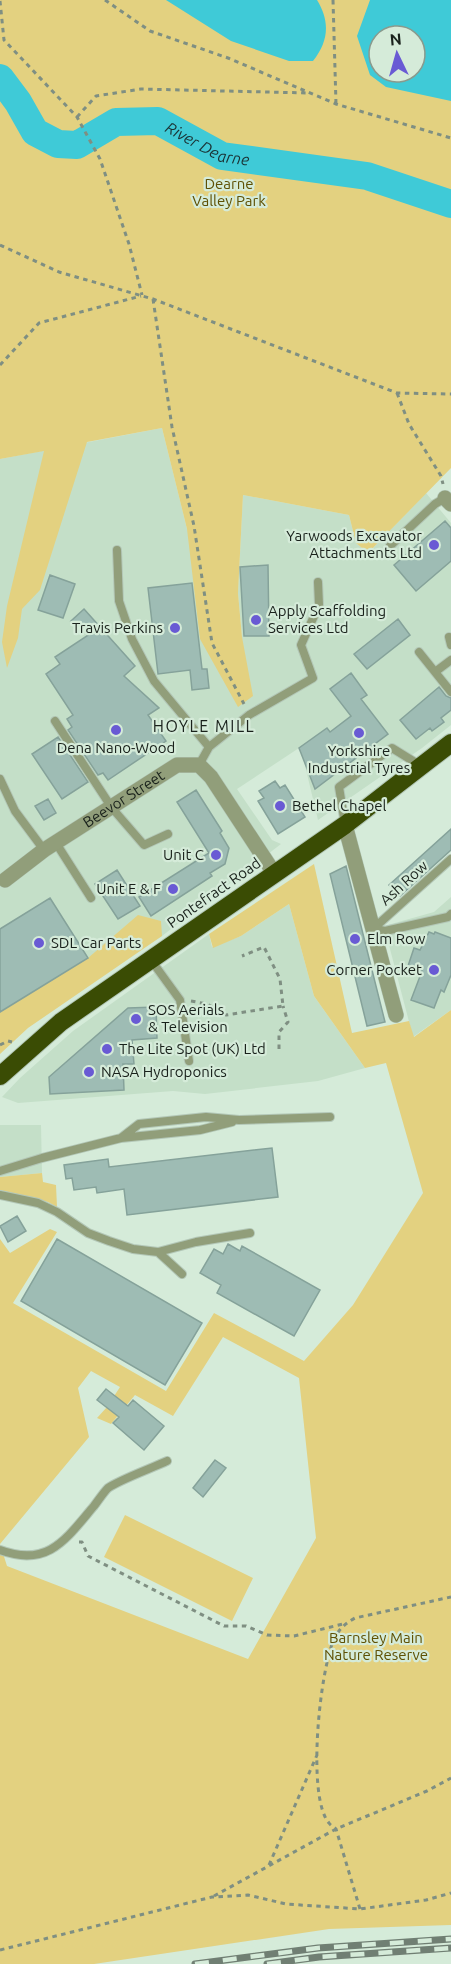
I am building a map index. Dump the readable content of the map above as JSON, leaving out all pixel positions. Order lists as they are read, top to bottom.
{
  "streets": {
    "highway": ["Pontefract Road"],
    "street": ["Beevor Street"],
    "lane": ["Ash Row"]
  },
  "districts": ["HOYLE MILL"],
  "water": ["River Dearne"],
  "parks": ["Dearne Valley Park", "Barnsley Main Nature Reserve"],
  "places": [
    "Yarwoods Excavator Attachments Ltd",
    "Apply Scaffolding Services Ltd",
    "Travis Perkins",
    "Dena Nano-Wood",
    "Yorkshire Industrial Tyres",
    "Bethel Chapel",
    "Unit C",
    "Unit E & F",
    "Elm Row",
    "SDL Car Parts",
    "Corner Pocket",
    "SOS Aerials & Television",
    "The Lite Spot (UK) Ltd",
    "NASA Hydroponics"
  ],
  "north": "top"
}
